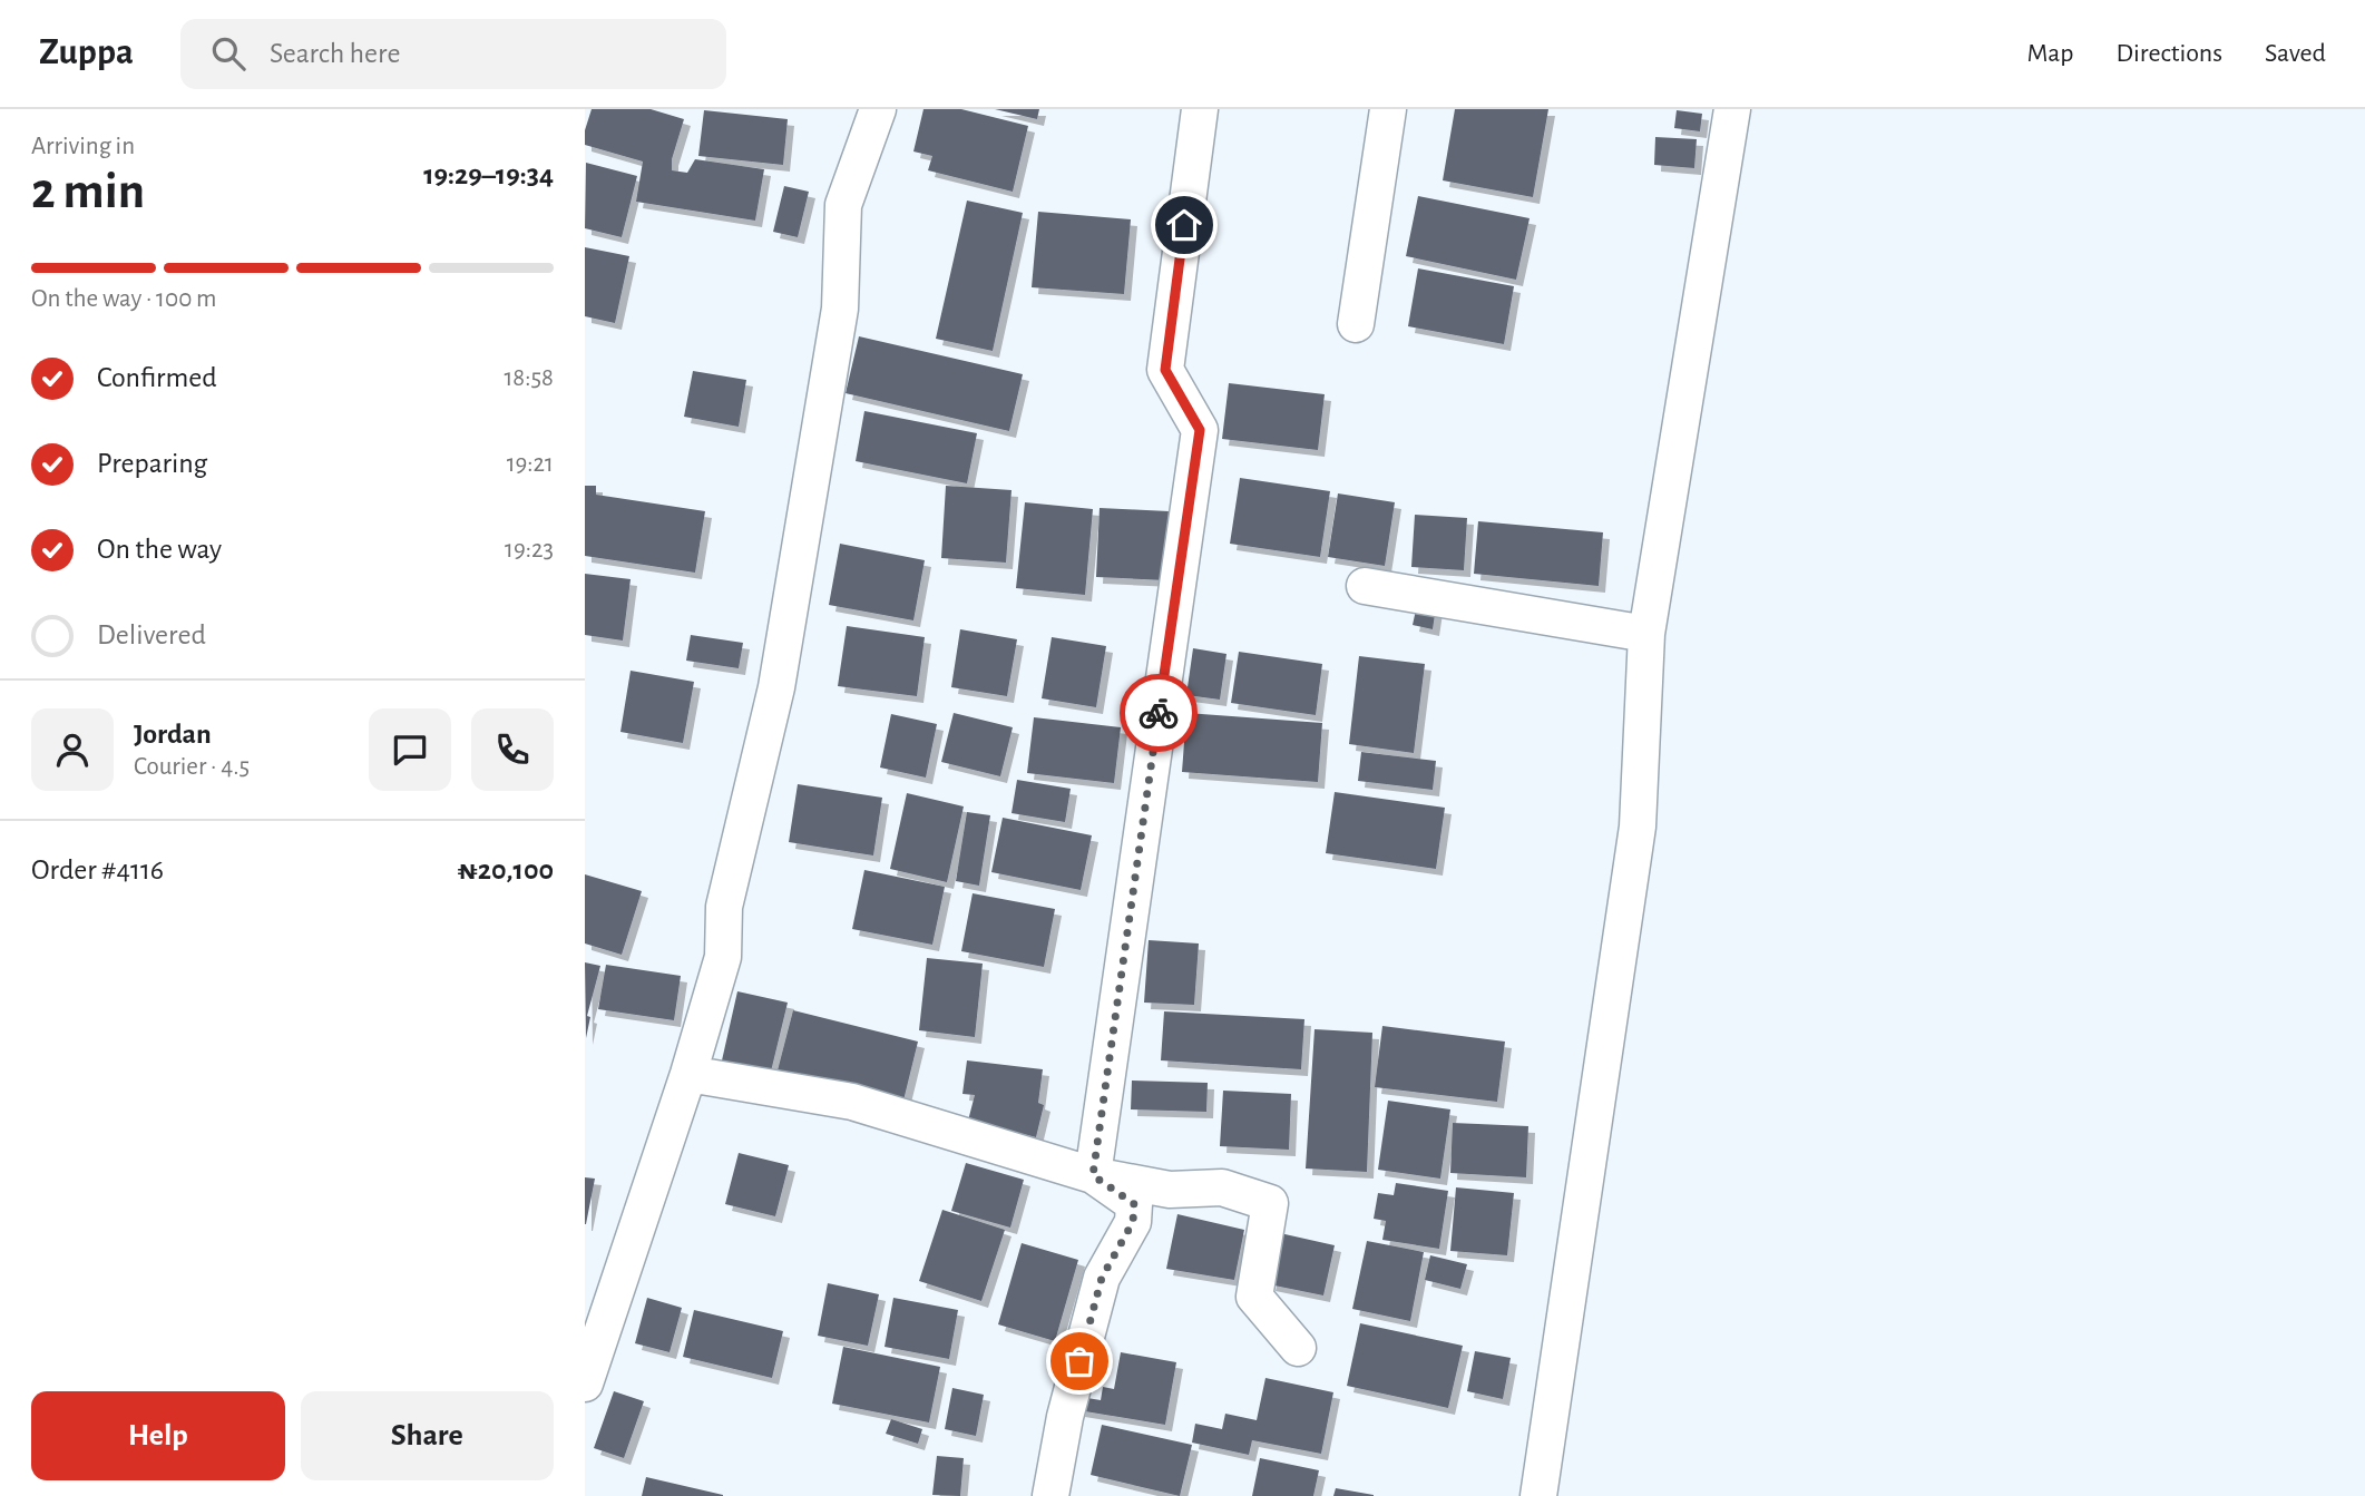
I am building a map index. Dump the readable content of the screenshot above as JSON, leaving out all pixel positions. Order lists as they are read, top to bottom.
{
  "page": {
    "header": "Zuppa",
    "search": "Search here",
    "nav": ["Map", "Directions", "Saved"],
    "heading": ["2 min", "Arriving in", "19:29–19:34"],
    "panel": [
      "Jordan",
      "Courier · 4.5",
      "Order #4116",
      "₦20,100"
    ],
    "bar": "On the way · 100 m",
    "list": [
      ["Confirmed", "18:58"],
      ["Preparing", "19:21"],
      ["On the way", "19:23"],
      "Delivered"
    ],
    "buttons": ["Help", "Share"]
  }
}
